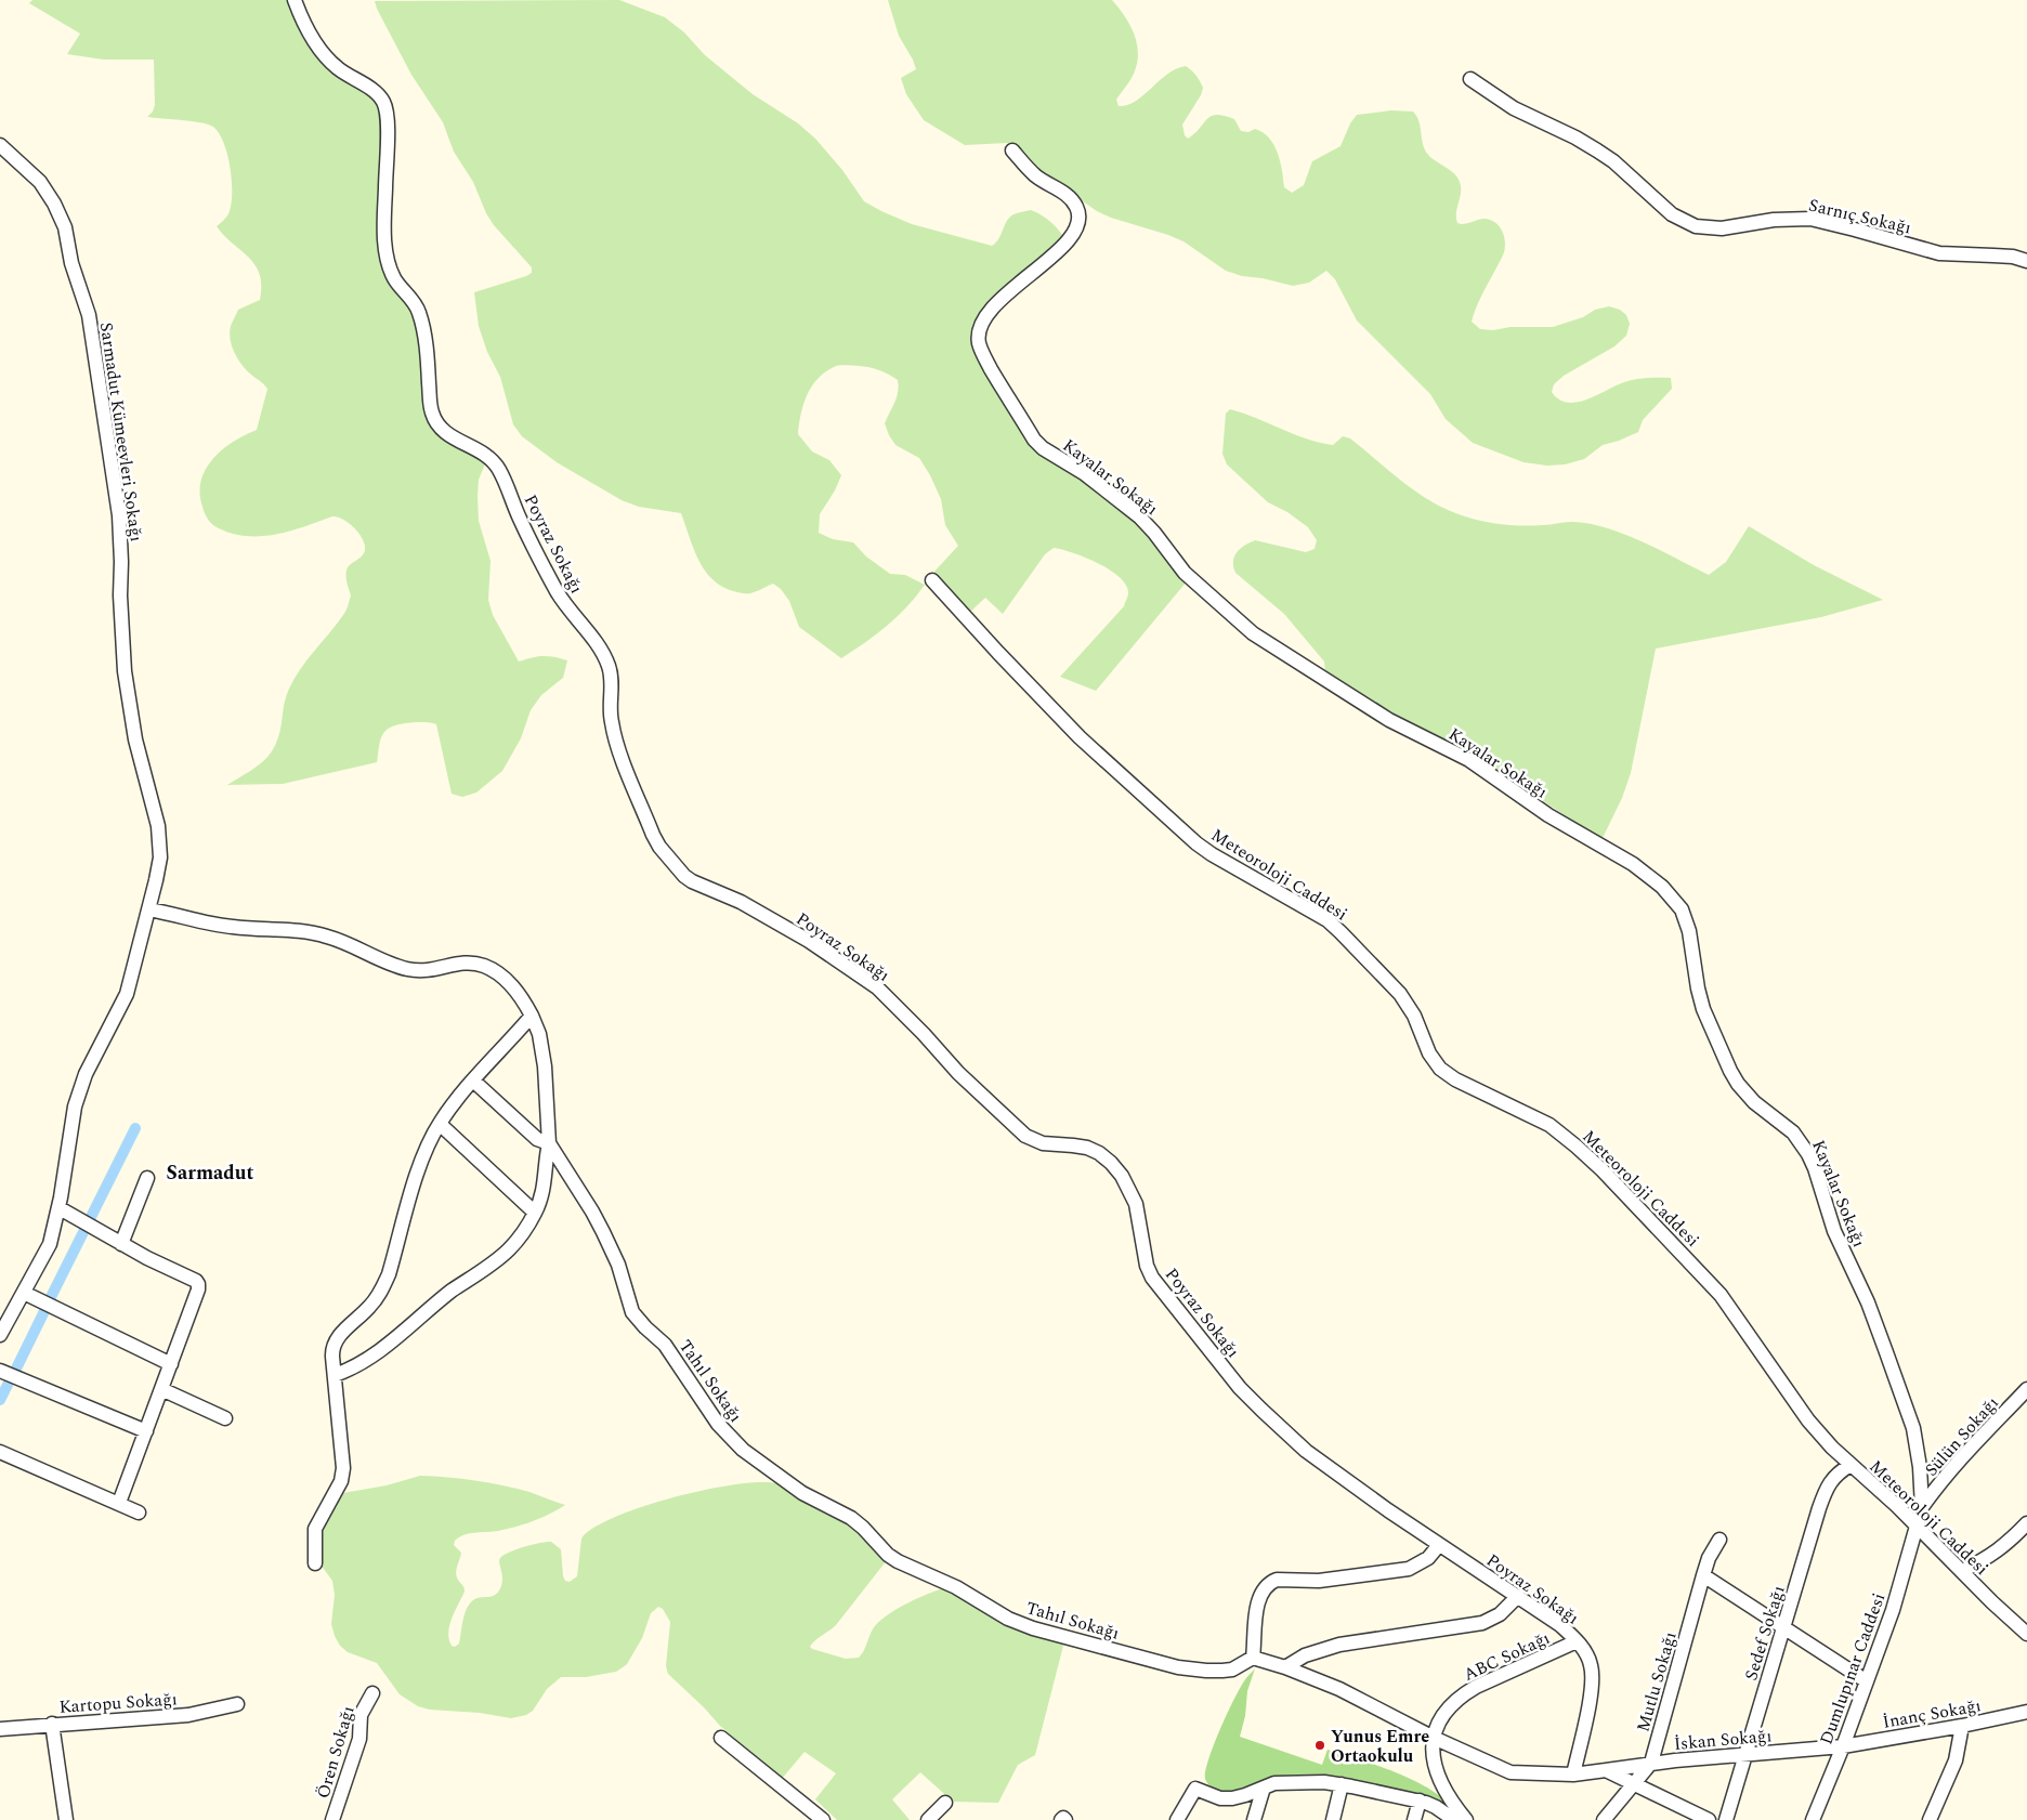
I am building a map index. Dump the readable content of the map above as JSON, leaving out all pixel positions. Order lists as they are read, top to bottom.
{
  "streets": {
    "street": [
      "Sarnıç Sokağı",
      "Sarmadut Kümeevleri Sokağı",
      "Kayalar Sokağı",
      "Poyraz Sokağı",
      "Meteoroloji Caddesi",
      "Tahıl Sokağı",
      "Sülün Sokağı",
      "Sedef Sokağı",
      "ABC Sokağı",
      "Dumlupınar Caddesi",
      "Mutlu Sokağı",
      "Kartopu Sokağı",
      "İnanç Sokağı",
      "İskan Sokağı",
      "Ören Sokağı"
    ]
  },
  "crossings": [
    ["Kayalar Sokağı", "Meteoroloji Caddesi"],
    ["Kayalar Sokağı", "Sülün Sokağı"],
    ["Kayalar Sokağı", "Dumlupınar Caddesi"],
    ["Poyraz Sokağı", "ABC Sokağı"],
    ["Meteoroloji Caddesi", "Sedef Sokağı"],
    ["Meteoroloji Caddesi", "Dumlupınar Caddesi"],
    ["Sedef Sokağı", "İskan Sokağı"],
    ["Dumlupınar Caddesi", "İnanç Sokağı"],
    ["Dumlupınar Caddesi", "İskan Sokağı"],
    ["Mutlu Sokağı", "İskan Sokağı"],
    ["İnanç Sokağı", "İskan Sokağı"]
  ],
  "districts": ["Sarmadut"],
  "places": ["Yunus Emre Ortaokulu"]
}
